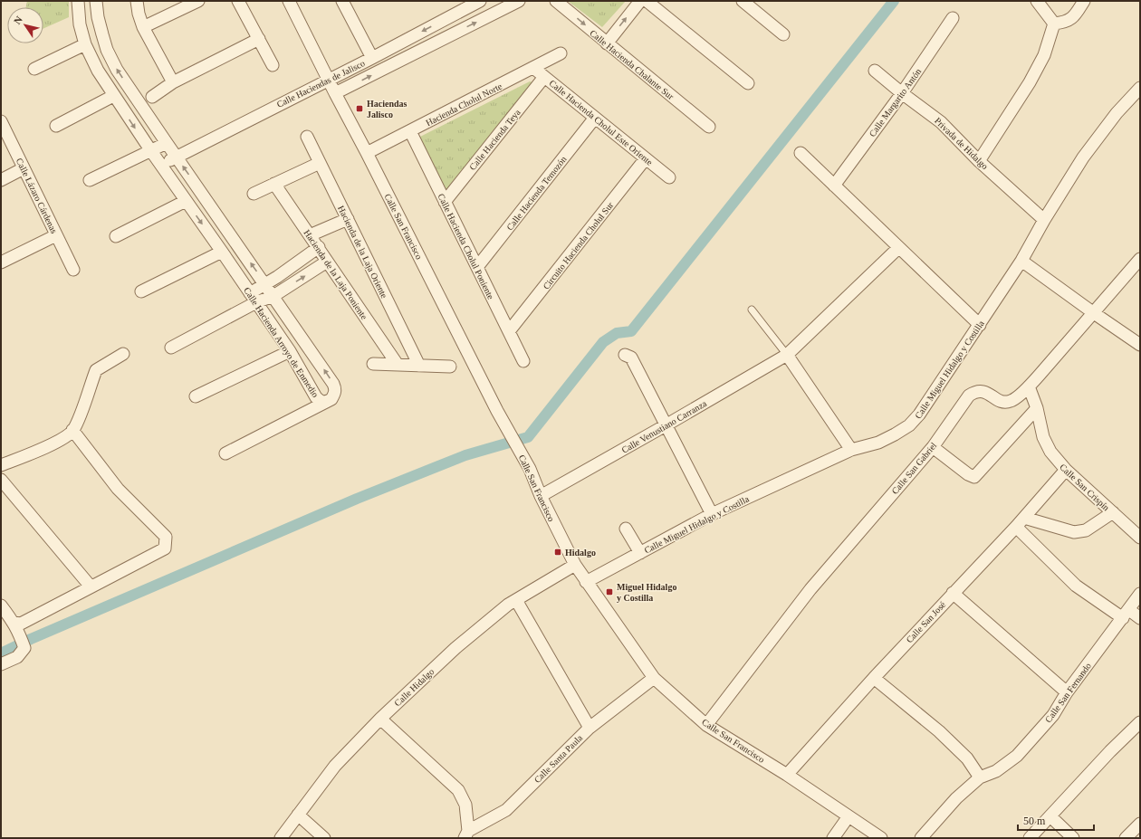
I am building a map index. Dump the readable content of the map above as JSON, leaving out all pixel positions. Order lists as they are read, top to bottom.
{
  "streets": {
    "street": [
      "Calle Hacienda Chalante Sur",
      "Calle Haciendas de Jalisco",
      "Calle Margarito Antón",
      "Hacienda Cholul Norte",
      "Calle Hacienda Cholul Este Oriente",
      "Calle Hacienda Teya",
      "Privada de Hidalgo",
      "Calle Hacienda Temozón",
      "Calle Lázaro Cárdenas",
      "Calle San Francisco",
      "Circuito Hacienda Cholul Sur",
      "Calle Hacienda Cholul Poniente",
      "Hacienda de la Laja Oriente",
      "Hacienda de la Laja Poniente",
      "Calle Hacienda Arroyo de Enmedio",
      "Calle Miguel Hidalgo y Costilla",
      "Calle Venustiano Carranza",
      "Calle San Gabriel",
      "Calle San Crispín",
      "Calle San José",
      "Calle Hidalgo",
      "Calle San Fernando",
      "Calle Santa Paula"
    ]
  },
  "crossings": [
    ["Calle Haciendas de Jalisco", "Calle San Francisco"],
    ["Calle Haciendas de Jalisco", "Calle Hacienda Arroyo de Enmedio"],
    ["Calle Margarito Antón", "Privada de Hidalgo"],
    ["Hacienda Cholul Norte", "Calle Hacienda Cholul Este Oriente"],
    ["Hacienda Cholul Norte", "Calle San Francisco"],
    ["Hacienda Cholul Norte", "Calle Hacienda Cholul Poniente"],
    ["Calle Hacienda Cholul Este Oriente", "Calle Hacienda Teya"],
    ["Calle Hacienda Cholul Este Oriente", "Calle Hacienda Temozón"],
    ["Calle Hacienda Cholul Este Oriente", "Circuito Hacienda Cholul Sur"],
    ["Calle Hacienda Teya", "Calle Hacienda Cholul Poniente"],
    ["Privada de Hidalgo", "Calle Miguel Hidalgo y Costilla"],
    ["Calle Hacienda Temozón", "Calle Hacienda Cholul Poniente"],
    ["Calle San Francisco", "Calle Miguel Hidalgo y Costilla"],
    ["Calle San Francisco", "Calle Venustiano Carranza"],
    ["Calle San Francisco", "Calle San Gabriel"],
    ["Calle San Francisco", "Calle San José"],
    ["Calle San Francisco", "Calle Hidalgo"],
    ["Calle San Francisco", "Calle Santa Paula"],
    ["Circuito Hacienda Cholul Sur", "Calle Hacienda Cholul Poniente"],
    ["Calle San Gabriel", "Calle San Crispín"],
    ["Calle San Crispín", "Calle San José"]
  ],
  "places": {
    "transit": ["Haciendas Jalisco", "Hidalgo", "Miguel Hidalgo y Costilla"]
  },
  "scale_bar": "50 m",
  "north": "top left"
}
